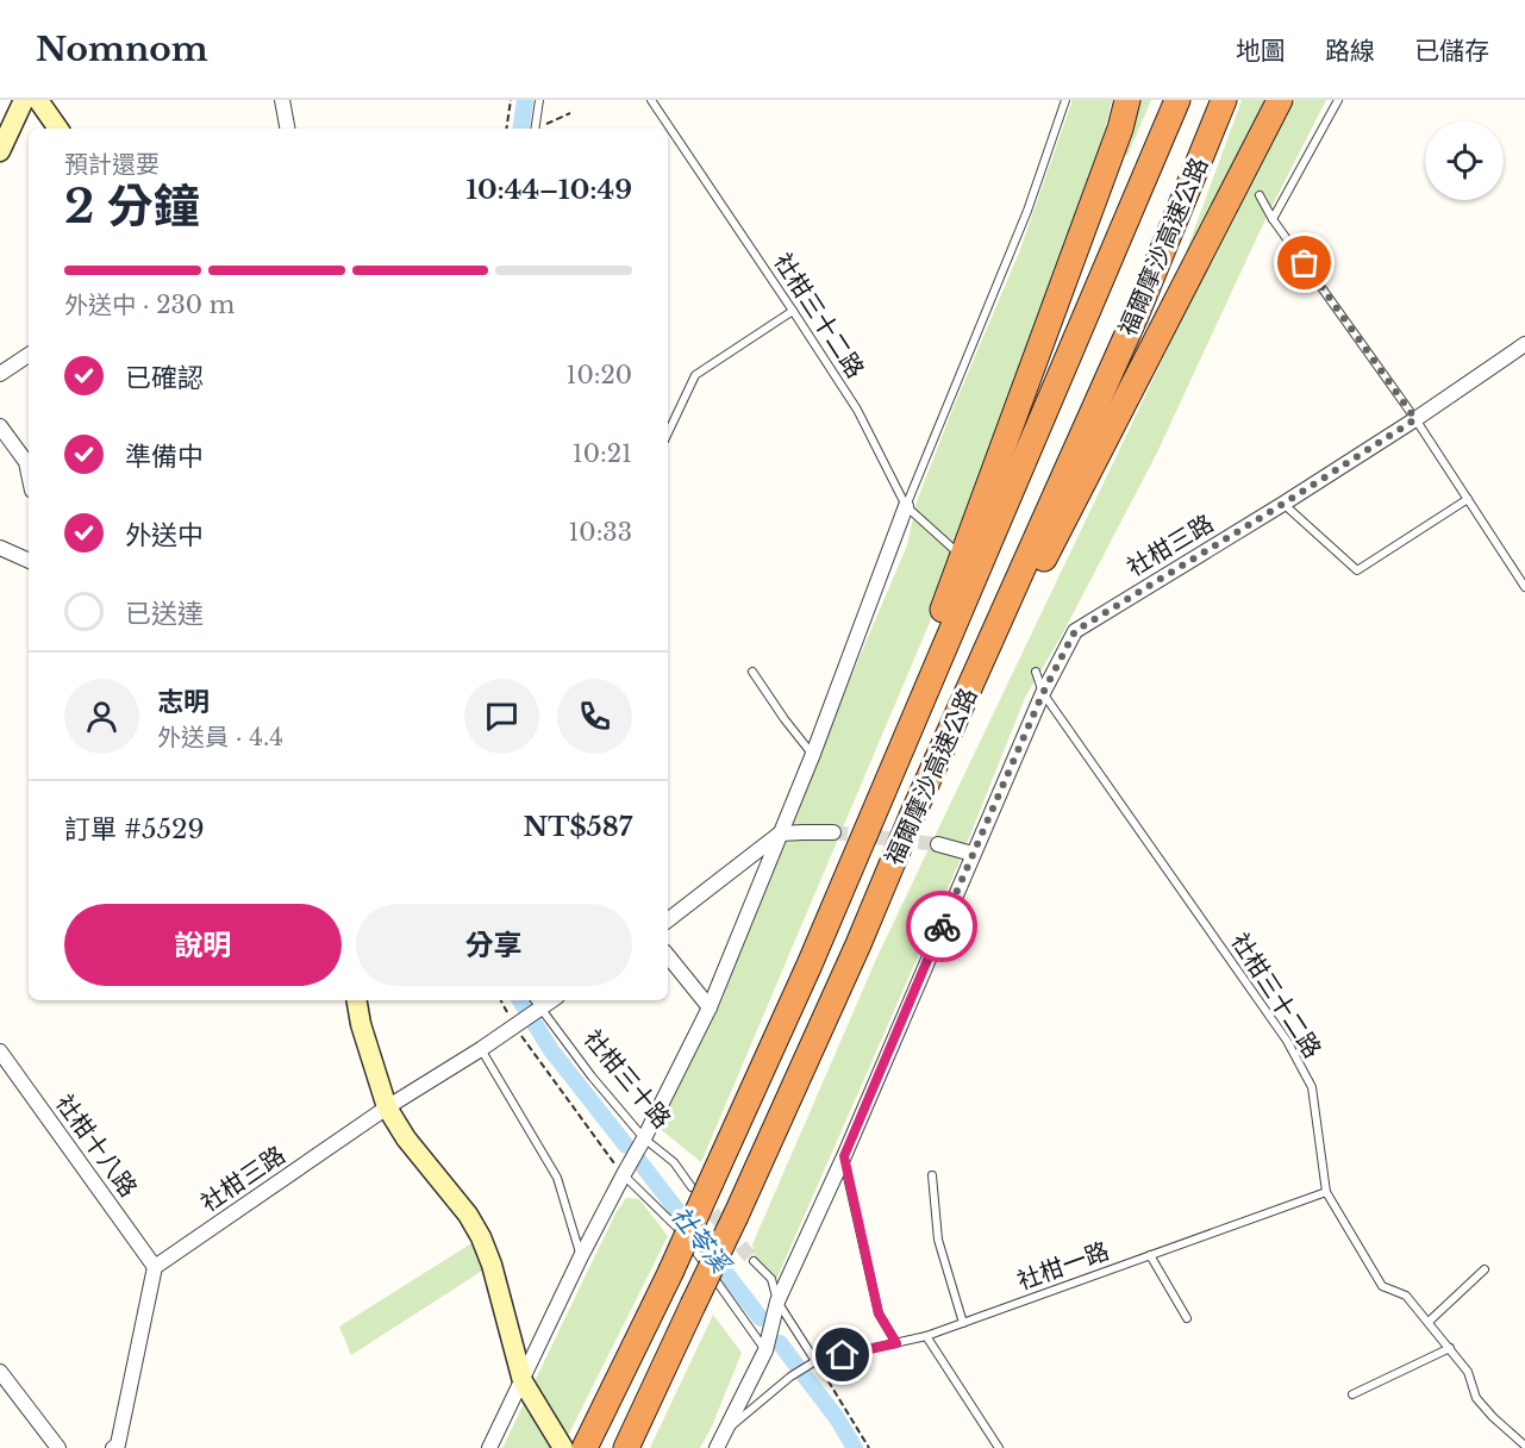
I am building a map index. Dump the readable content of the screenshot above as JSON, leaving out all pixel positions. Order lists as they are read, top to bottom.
{
  "streets": {
    "highway": ["福爾摩沙高速公路"],
    "street": ["社柑三路", "社柑十八路"],
    "lane": ["社柑三十二路", "社柑三十路", "社柑一路"]
  },
  "crossings": [
    ["福爾摩沙高速公路", "社柑三十路"],
    ["社柑三十二路", "社柑三路"],
    ["社柑三十二路", "社柑一路"],
    ["社柑三路", "社柑三十路"],
    ["社柑三路", "社柑十八路"],
    ["社柑三路", "社柑一路"]
  ],
  "water": ["社苓溪"],
  "page": {
    "header": "Nomnom",
    "nav": ["地圖", "路線", "已儲存"],
    "heading": ["2 分鐘", "預計還要", "10:44–10:49"],
    "panel": [
      "志明",
      "外送員 · 4.4",
      "訂單 #5529",
      "NT$587"
    ],
    "bar": "外送中 · 230 m",
    "list": [
      ["已確認", "10:20"],
      ["準備中", "10:21"],
      ["外送中", "10:33"],
      "已送達"
    ],
    "buttons": ["說明", "分享"]
  }
}
